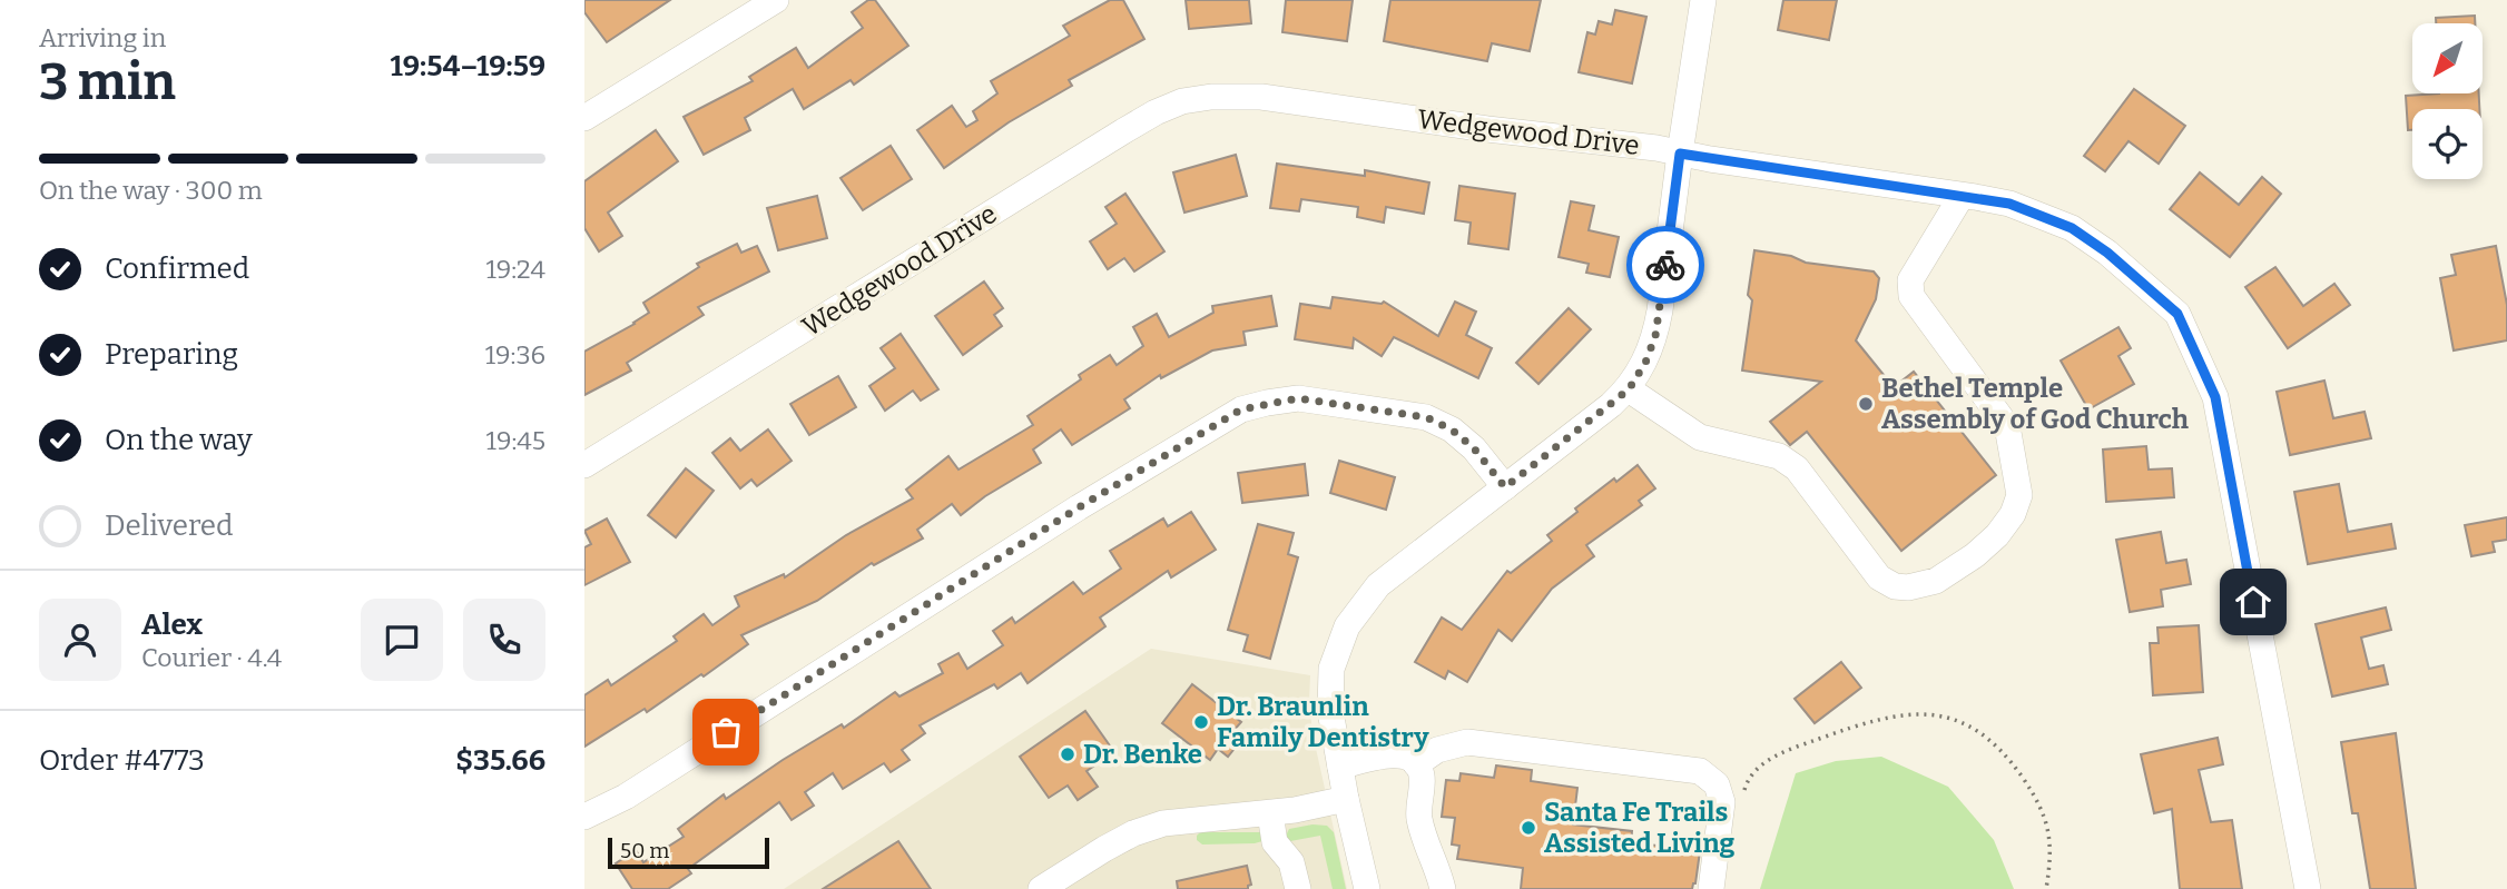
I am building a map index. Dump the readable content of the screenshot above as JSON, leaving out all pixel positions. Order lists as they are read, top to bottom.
{
  "streets": {
    "street": ["Wedgewood Drive"]
  },
  "places": [
    "Bethel Temple Assembly of God Church",
    "Dr. Braunlin Family Dentistry",
    "Dr. Benke",
    "Santa Fe Trails Assisted Living"
  ],
  "scale_bar": "50 m",
  "north": "bottom left",
  "page": {
    "heading": ["3 min", "Arriving in", "19:54–19:59"],
    "panel": [
      "Alex",
      "Courier · 4.4",
      "Order #4773",
      "$35.66"
    ],
    "bar": "On the way · 300 m",
    "list": [
      ["Confirmed", "19:24"],
      ["Preparing", "19:36"],
      ["On the way", "19:45"],
      "Delivered"
    ],
    "scale": "50 m"
  }
}
